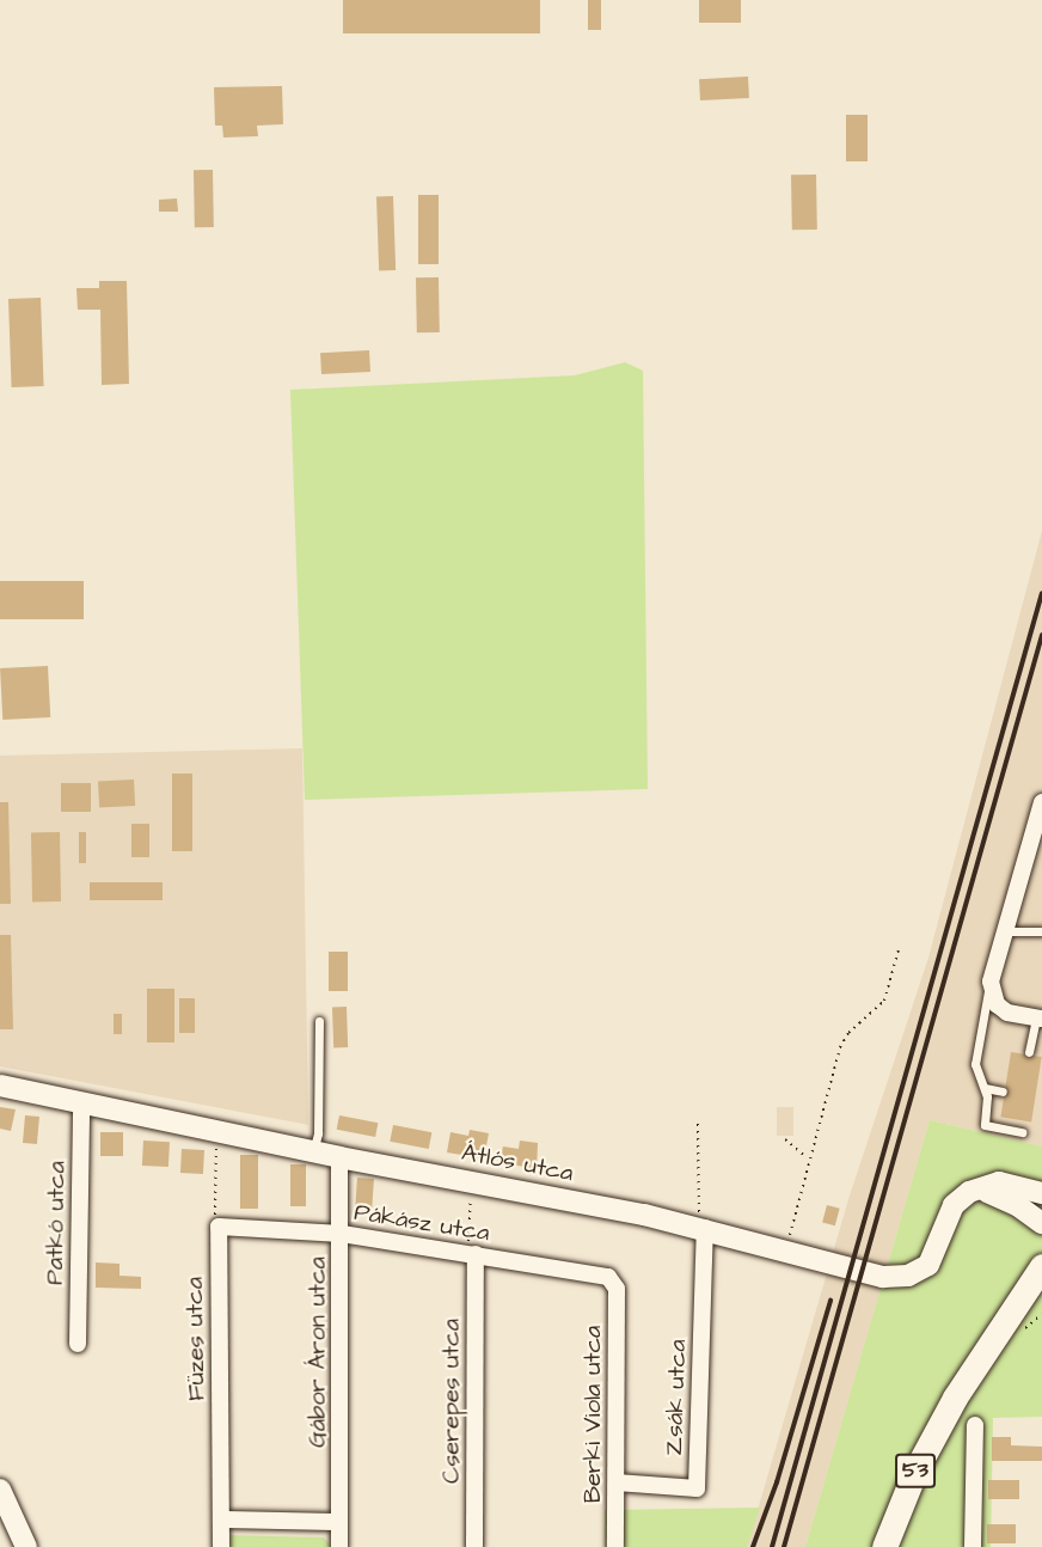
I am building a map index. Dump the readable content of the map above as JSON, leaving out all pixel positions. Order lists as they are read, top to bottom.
{
  "streets": {
    "main road": ["53"],
    "street": [
      "Átlós utca",
      "Patkó utca",
      "Pákász utca",
      "Füzes utca",
      "Gábor Áron utca",
      "Zsák utca",
      "Cserepes utca",
      "Berki Viola utca"
    ]
  },
  "crossings": [
    ["Átlós utca", "Patkó utca"],
    ["Átlós utca", "Gábor Áron utca"],
    ["Átlós utca", "Zsák utca"],
    ["Pákász utca", "Füzes utca"],
    ["Pákász utca", "Gábor Áron utca"],
    ["Pákász utca", "Cserepes utca"],
    ["Pákász utca", "Berki Viola utca"],
    ["Zsák utca", "Berki Viola utca"]
  ]
}
